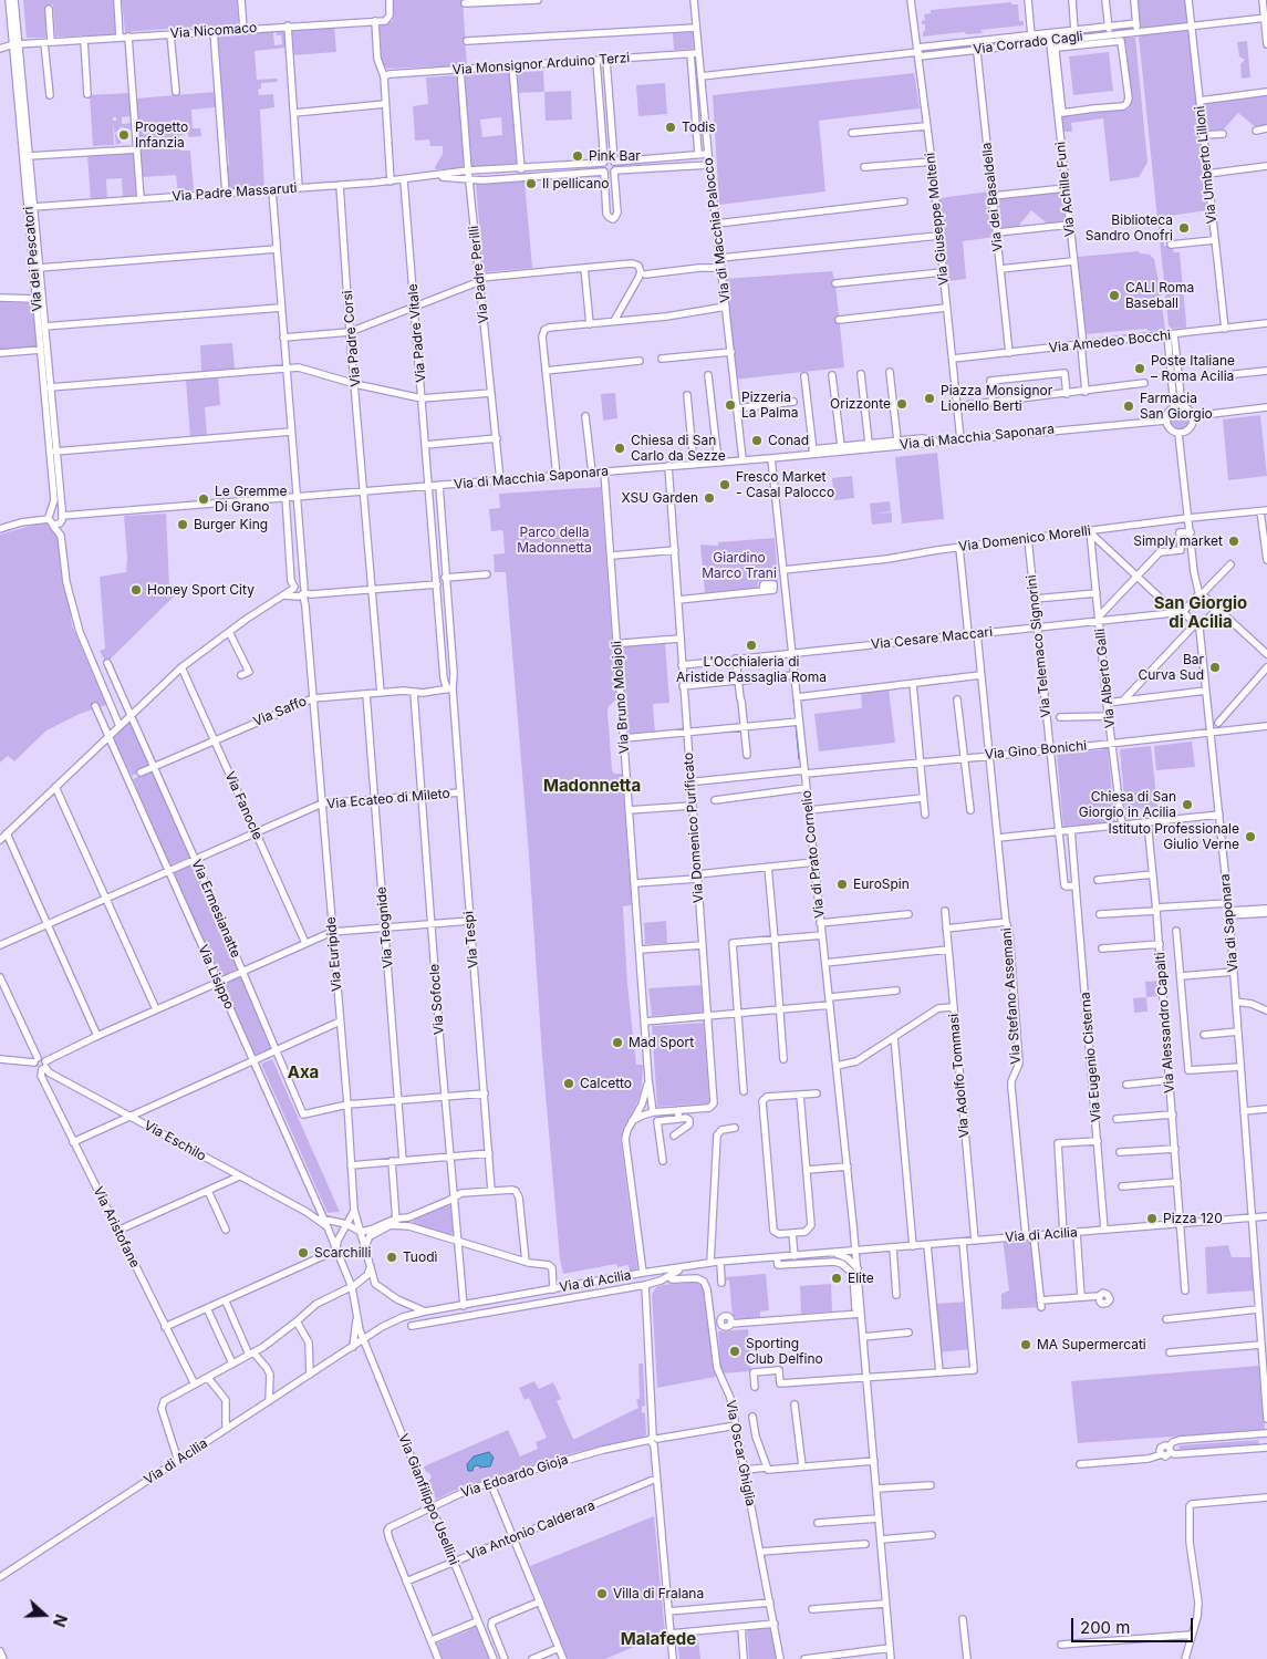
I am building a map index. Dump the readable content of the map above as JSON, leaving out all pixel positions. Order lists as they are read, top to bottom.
{
  "streets": {
    "street": [
      "Via Nicomaco",
      "Via Corrado Cagli",
      "Via Monsignor Arduino Terzi",
      "Via Umberto Lilloni",
      "Via Achille Funi",
      "Via Padre Massaruti",
      "Via dei Basaldella",
      "Via Giuseppe Molteni",
      "Via di Macchia Palocco",
      "Via dei Pescatori",
      "Via Padre Perilli",
      "Via Padre Vitale",
      "Via Padre Corsi",
      "Via Amedeo Bocchi",
      "Via di Macchia Saponara",
      "Via Domenico Morelli",
      "Via Cesare Maccari",
      "Via Telemaco Signorini",
      "Via Alberto Galli",
      "Via Bruno Molajoli",
      "Via Saffo",
      "Via Gino Bonichi",
      "Via Ecateo di Mileto",
      "Via Fanocle",
      "Via Domenico Purificato",
      "Via di Prato Cornelio",
      "Via Ermesianatte",
      "Via di Saponara",
      "Via Teognide",
      "Via Tespi",
      "Via Euripide",
      "Via Lisippo",
      "Via Stefano Assemani",
      "Via Sofocle",
      "Via Alessandro Capalti",
      "Via Eugenio Cisterna",
      "Via Adolfo Tommasi",
      "Via Eschilo",
      "Via Aristofane",
      "Via di Acilia",
      "Via Oscar Ghiglia",
      "Via Edoardo Gioja",
      "Via Gianfilippo Usellini",
      "Via Antonio Calderara"
    ]
  },
  "crossings": [
    ["Via Nicomaco", "Via dei Pescatori"],
    ["Via Corrado Cagli", "Via Umberto Lilloni"],
    ["Via Corrado Cagli", "Via Achille Funi"],
    ["Via Corrado Cagli", "Via dei Basaldella"],
    ["Via Corrado Cagli", "Via Giuseppe Molteni"],
    ["Via Corrado Cagli", "Via di Macchia Palocco"],
    ["Via Monsignor Arduino Terzi", "Via di Macchia Palocco"],
    ["Via Monsignor Arduino Terzi", "Via Padre Perilli"],
    ["Via Umberto Lilloni", "Via Amedeo Bocchi"],
    ["Via Achille Funi", "Via Amedeo Bocchi"],
    ["Via Padre Massaruti", "Via di Macchia Palocco"],
    ["Via Padre Massaruti", "Via dei Pescatori"],
    ["Via Padre Massaruti", "Via Padre Perilli"],
    ["Via Padre Massaruti", "Via Padre Vitale"],
    ["Via Padre Massaruti", "Via Padre Corsi"],
    ["Via dei Basaldella", "Via Amedeo Bocchi"],
    ["Via Giuseppe Molteni", "Via Amedeo Bocchi"],
    ["Via Giuseppe Molteni", "Via di Macchia Saponara"],
    ["Via di Macchia Palocco", "Via di Macchia Saponara"],
    ["Via dei Pescatori", "Via di Macchia Saponara"],
    ["Via Padre Perilli", "Via di Macchia Saponara"],
    ["Via Padre Vitale", "Via di Macchia Saponara"],
    ["Via Padre Vitale", "Via Tespi"],
    ["Via Padre Corsi", "Via di Macchia Saponara"],
    ["Via Padre Corsi", "Via Saffo"],
    ["Via di Macchia Saponara", "Via Bruno Molajoli"],
    ["Via di Macchia Saponara", "Via Domenico Purificato"],
    ["Via di Macchia Saponara", "Via di Prato Cornelio"],
    ["Via di Macchia Saponara", "Via Tespi"],
    ["Via Domenico Morelli", "Via Telemaco Signorini"],
    ["Via Domenico Morelli", "Via Alberto Galli"],
    ["Via Domenico Morelli", "Via di Prato Cornelio"],
    ["Via Cesare Maccari", "Via Telemaco Signorini"],
    ["Via Cesare Maccari", "Via Alberto Galli"],
    ["Via Cesare Maccari", "Via Domenico Purificato"],
    ["Via Cesare Maccari", "Via di Prato Cornelio"],
    ["Via Cesare Maccari", "Via Stefano Assemani"],
    ["Via Telemaco Signorini", "Via Gino Bonichi"],
    ["Via Telemaco Signorini", "Via Eugenio Cisterna"],
    ["Via Alberto Galli", "Via Gino Bonichi"],
    ["Via Saffo", "Via Fanocle"],
    ["Via Saffo", "Via Ermesianatte"],
    ["Via Saffo", "Via Teognide"],
    ["Via Saffo", "Via Tespi"],
    ["Via Saffo", "Via Euripide"],
    ["Via Saffo", "Via Sofocle"],
    ["Via Gino Bonichi", "Via di Prato Cornelio"],
    ["Via Gino Bonichi", "Via di Saponara"],
    ["Via Gino Bonichi", "Via Stefano Assemani"],
    ["Via Ecateo di Mileto", "Via Fanocle"],
    ["Via Ecateo di Mileto", "Via Ermesianatte"],
    ["Via Ecateo di Mileto", "Via Teognide"],
    ["Via Ecateo di Mileto", "Via Tespi"],
    ["Via Ecateo di Mileto", "Via Euripide"],
    ["Via Ecateo di Mileto", "Via Lisippo"],
    ["Via Ecateo di Mileto", "Via Sofocle"],
    ["Via di Prato Cornelio", "Via di Acilia"],
    ["Via Ermesianatte", "Via Euripide"],
    ["Via di Saponara", "Via di Acilia"],
    ["Via Euripide", "Via Sofocle"],
    ["Via Euripide", "Via Eschilo"],
    ["Via Euripide", "Via di Acilia"],
    ["Via Lisippo", "Via Eschilo"],
    ["Via Lisippo", "Via Gianfilippo Usellini"],
    ["Via Stefano Assemani", "Via di Acilia"],
    ["Via Sofocle", "Via di Acilia"],
    ["Via Alessandro Capalti", "Via di Acilia"],
    ["Via Eugenio Cisterna", "Via di Acilia"],
    ["Via Adolfo Tommasi", "Via di Acilia"],
    ["Via Eschilo", "Via Aristofane"],
    ["Via di Acilia", "Via Gianfilippo Usellini"],
    ["Via Oscar Ghiglia", "Via Edoardo Gioja"],
    ["Via Edoardo Gioja", "Via Gianfilippo Usellini"],
    ["Via Edoardo Gioja", "Via Antonio Calderara"],
    ["Via Gianfilippo Usellini", "Via Antonio Calderara"]
  ],
  "districts": [
    "San Giorgio di Acilia",
    "Madonnetta",
    "Axa",
    "Malafede"
  ],
  "parks": ["Parco della Madonnetta", "Giardino Marco Trani"],
  "places": [
    "Todis",
    "Progetto Infanzia",
    "Pink Bar",
    "Il pellicano",
    "Biblioteca Sandro Onofri",
    "CALI Roma Baseball",
    "Poste Italiane – Roma Acilia",
    "Piazza Monsignor Lionello Berti",
    "Orizzonte",
    "Pizzeria La Palma",
    "Farmacia San Giorgio",
    "Conad",
    "Chiesa di San Carlo da Sezze",
    "Fresco Market - Casal Palocco",
    "XSU Garden",
    "Le Gremme Di Grano",
    "Burger King",
    "Simply market",
    "Honey Sport City",
    "L'Occhialeria di Aristide Passaglia Roma",
    "Bar Curva Sud",
    "Chiesa di San Giorgio in Acilia",
    "Istituto Professionale Giulio Verne",
    "EuroSpin",
    "Mad Sport",
    "Calcetto",
    "Pizza 120",
    "Scarchilli",
    "Tuodì",
    "Elite",
    "MA Supermercati",
    "Sporting Club Delfino",
    "Villa di Fralana"
  ],
  "scale_bar": "200 m",
  "north": "right"
}
